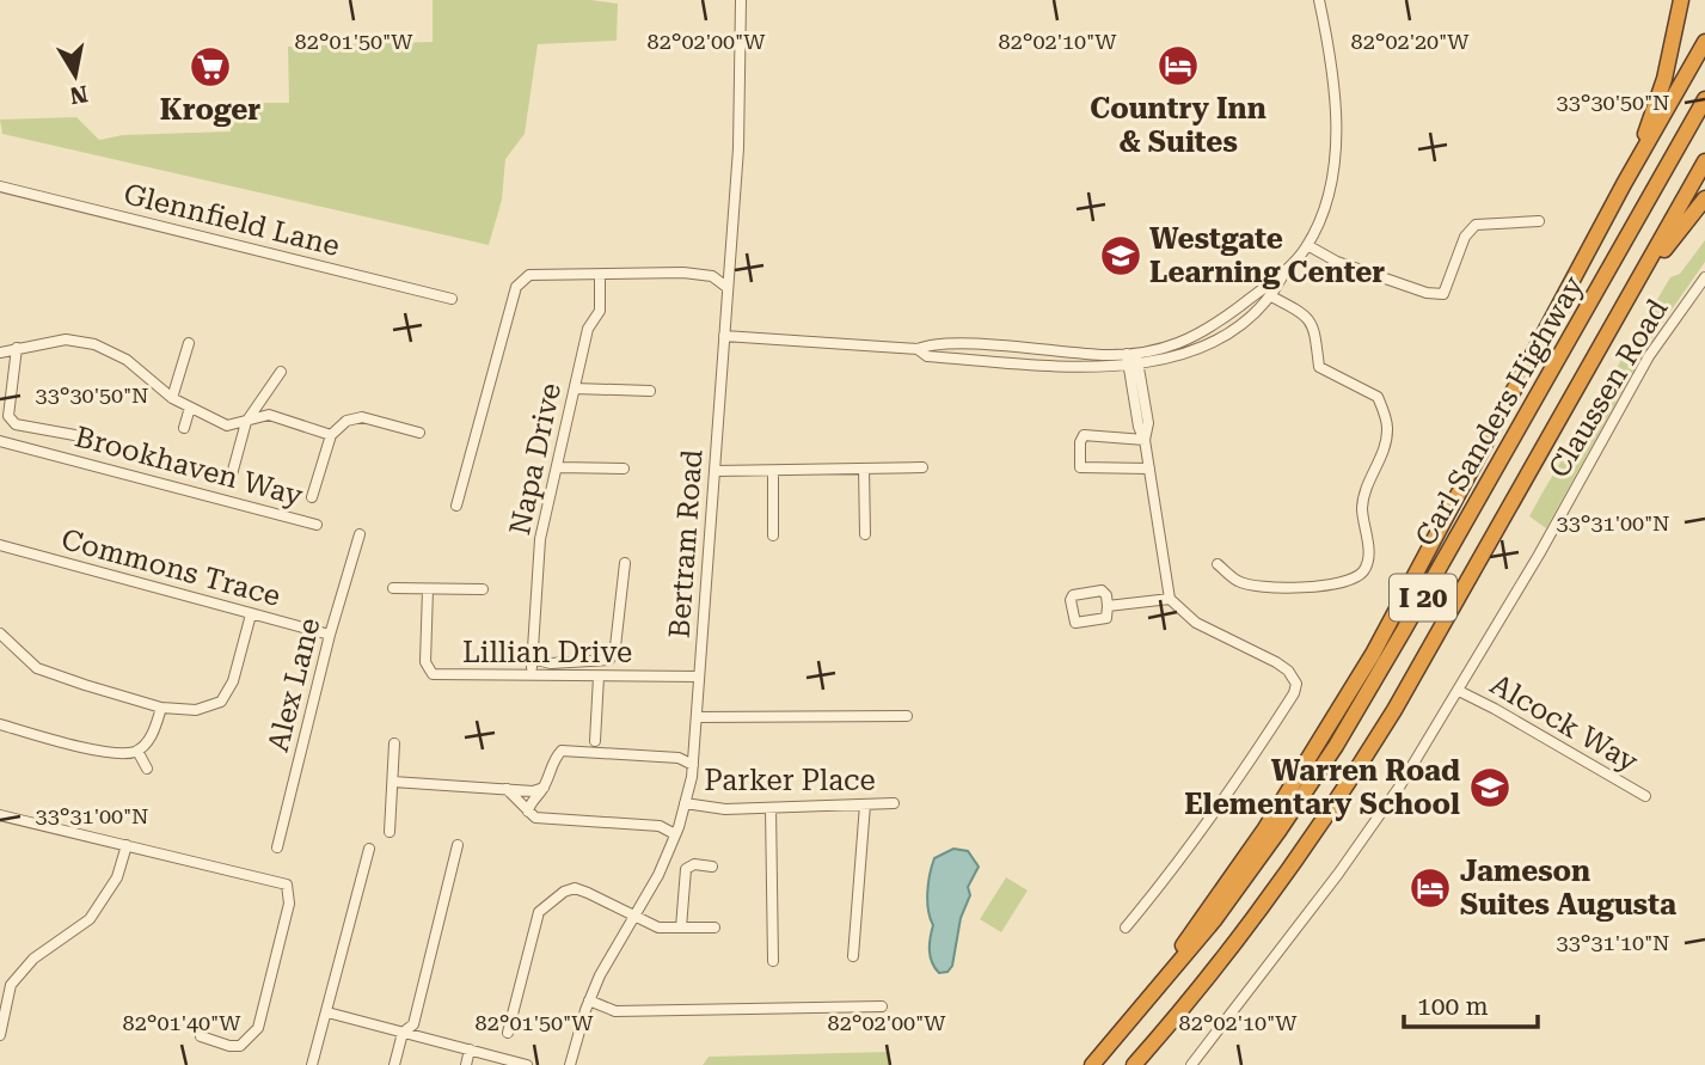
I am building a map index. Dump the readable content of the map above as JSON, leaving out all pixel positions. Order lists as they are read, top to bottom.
{
  "streets": {
    "highway": ["Carl Sanders Highway", "I 20"],
    "street": [
      "Glennfield Lane",
      "Claussen Road",
      "Napa Drive",
      "Brookhaven Way",
      "Bertram Road",
      "Commons Trace",
      "Lillian Drive",
      "Alex Lane",
      "Alcock Way",
      "Parker Place"
    ]
  },
  "crossings": [
    ["Claussen Road", "Alcock Way"],
    ["Bertram Road", "Lillian Drive"],
    ["Bertram Road", "Parker Place"],
    ["Commons Trace", "Alex Lane"]
  ],
  "places": {
    "hotel": ["Country Inn & Suites", "Jameson Suites Augusta"],
    "supermarket": ["Kroger"],
    "school or university": ["Westgate Learning Center", "Warren Road Elementary School"]
  },
  "scale_bar": "100 m",
  "north": "bottom",
  "coordinates": [
    "82°01'50\"W",
    "82°02'00\"W",
    "82°02'10\"W",
    "82°02'20\"W",
    "33°30'50\"N",
    "33°31'00\"N",
    "33°31'10\"N",
    "82°01'40\"W"
  ]
}
